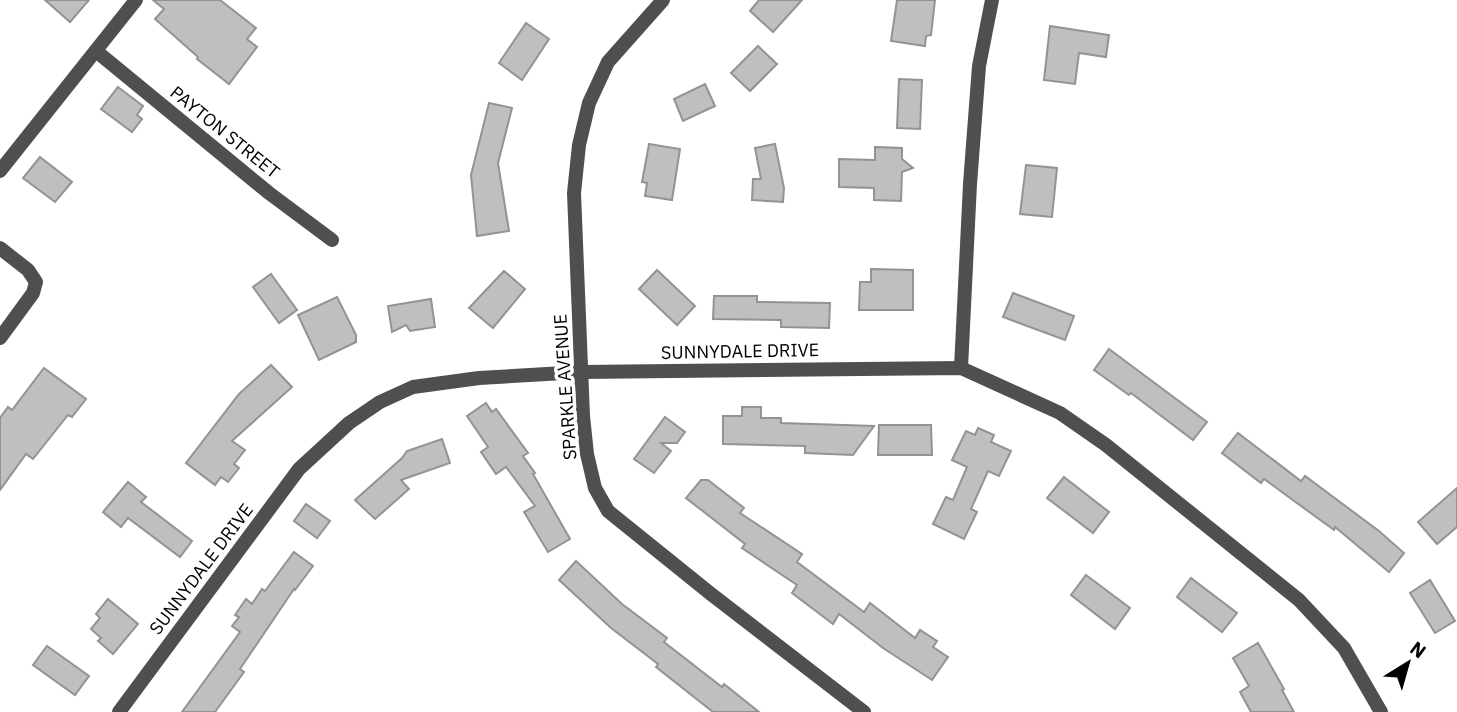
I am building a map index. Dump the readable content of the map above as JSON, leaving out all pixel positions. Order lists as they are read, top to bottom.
{
  "streets": {
    "street": ["PAYTON STREET", "SUNNYDALE DRIVE", "SPARKLE AVENUE"]
  },
  "crossings": [
    ["SUNNYDALE DRIVE", "SPARKLE AVENUE"]
  ],
  "north": "top right"
}
